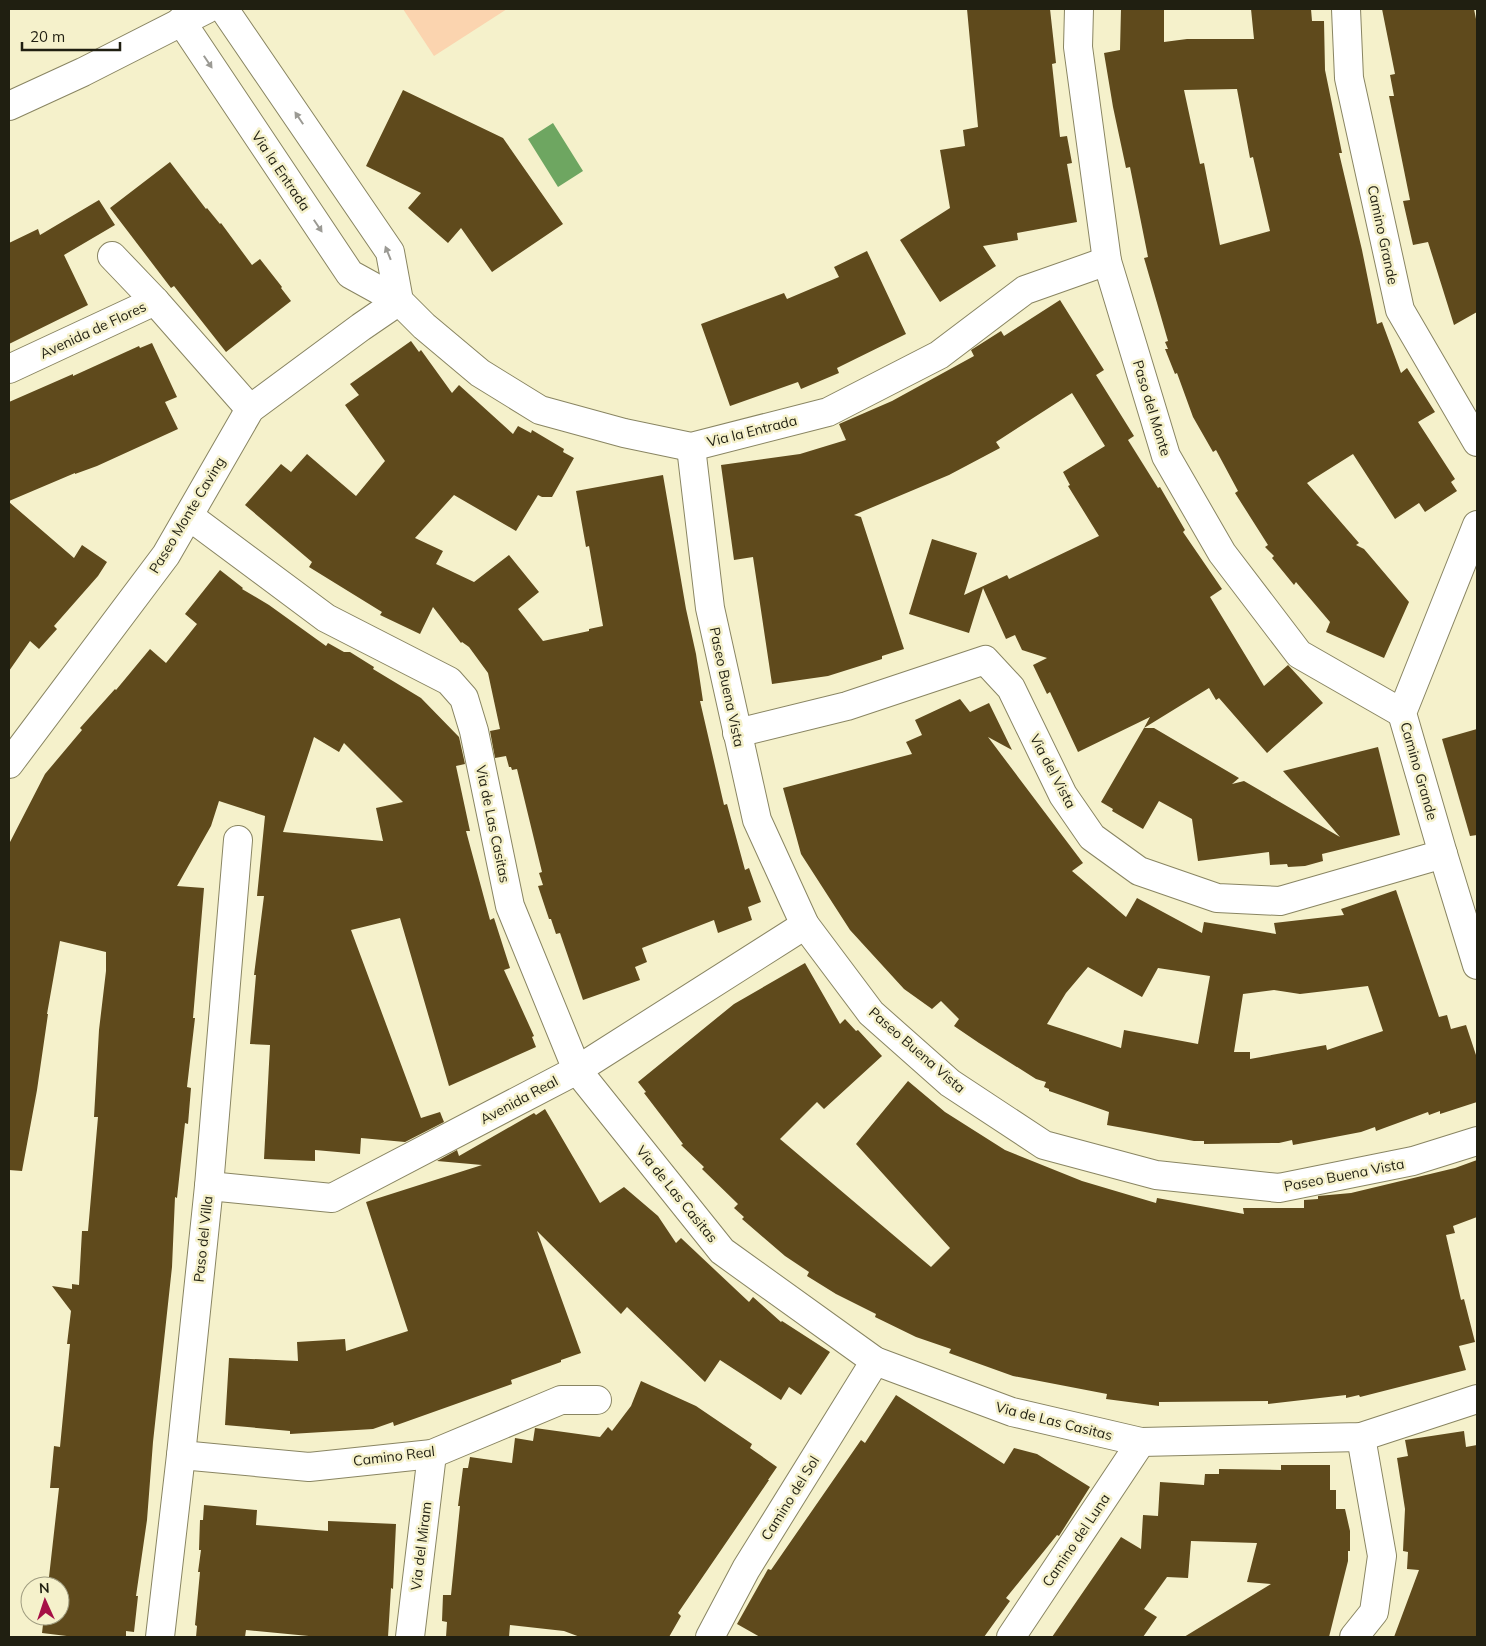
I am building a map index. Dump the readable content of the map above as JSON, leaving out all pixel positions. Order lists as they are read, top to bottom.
{
  "streets": {
    "main road": [
      "Via la Entrada",
      "Camino Grande",
      "Avenida de Flores",
      "Paso del Monte",
      "Paseo Monte Caving",
      "Paseo Buena Vista",
      "Via del Vista",
      "Via de Las Casitas",
      "Avenida Real",
      "Paso del Villa",
      "Camino Real",
      "Camino del Sol",
      "Camino del Luna",
      "Via del Miram"
    ]
  },
  "crossings": [
    ["Via la Entrada", "Paso del Monte"],
    ["Via la Entrada", "Paseo Monte Caving"],
    ["Via la Entrada", "Paseo Buena Vista"],
    ["Camino Grande", "Paso del Monte"],
    ["Camino Grande", "Via del Vista"],
    ["Avenida de Flores", "Paseo Monte Caving"],
    ["Paseo Monte Caving", "Via de Las Casitas"],
    ["Paseo Buena Vista", "Via del Vista"],
    ["Paseo Buena Vista", "Avenida Real"],
    ["Via de Las Casitas", "Avenida Real"],
    ["Via de Las Casitas", "Camino del Sol"],
    ["Via de Las Casitas", "Camino del Luna"],
    ["Avenida Real", "Paso del Villa"],
    ["Paso del Villa", "Camino Real"],
    ["Camino Real", "Via del Miram"]
  ],
  "scale_bar": "20 m",
  "north": "top"
}
